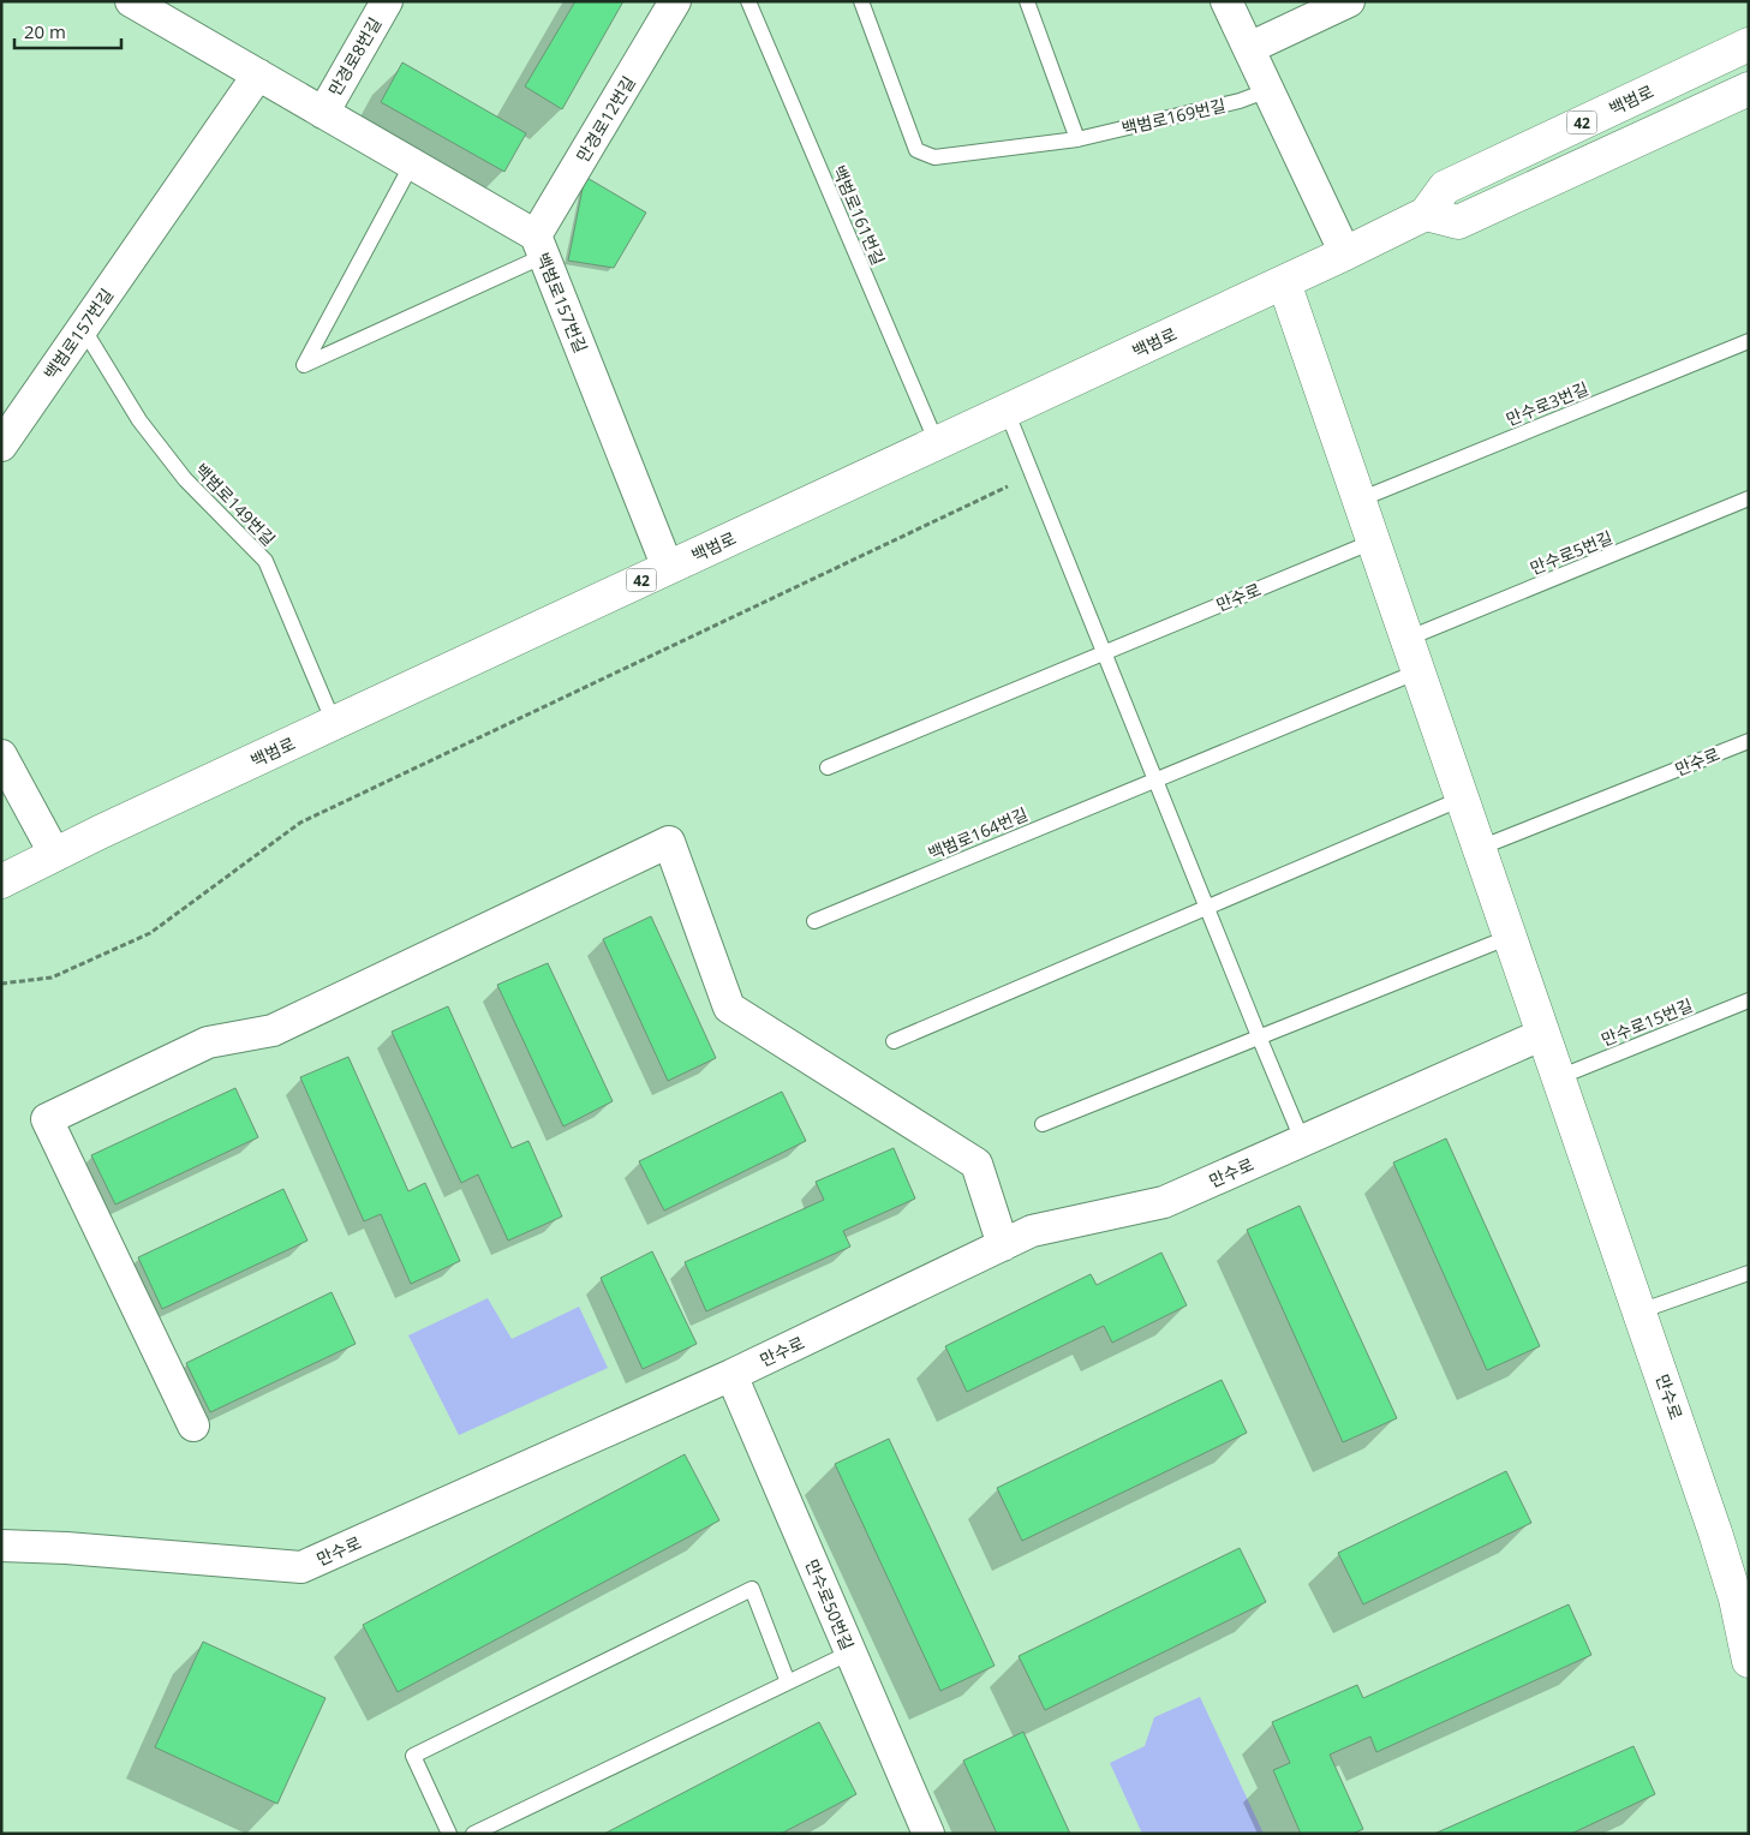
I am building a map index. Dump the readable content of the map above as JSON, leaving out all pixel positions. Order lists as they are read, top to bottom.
{
  "streets": {
    "main road": ["백범로", "42", "만수로"],
    "street": [
      "만경로8번길",
      "만경로12번길",
      "백범로157번길",
      "만수로50번길"
    ],
    "lane": [
      "백범로169번길",
      "백범로161번길",
      "만수로3번길",
      "백범로149번길",
      "만수로5번길",
      "백범로164번길",
      "만수로15번길"
    ]
  },
  "crossings": [
    ["만경로8번길", "백범로157번길"],
    ["백범로", "42"],
    ["백범로", "백범로161번길"],
    ["백범로", "백범로157번길"],
    ["백범로", "백범로149번길"],
    ["백범로", "만수로"],
    ["만경로12번길", "백범로157번길"],
    ["백범로157번길", "백범로149번길"],
    ["만수로3번길", "만수로"],
    ["만수로5번길", "만수로"],
    ["만수로", "만수로15번길"],
    ["만수로", "만수로50번길"]
  ],
  "scale_bar": "20 m"
}
